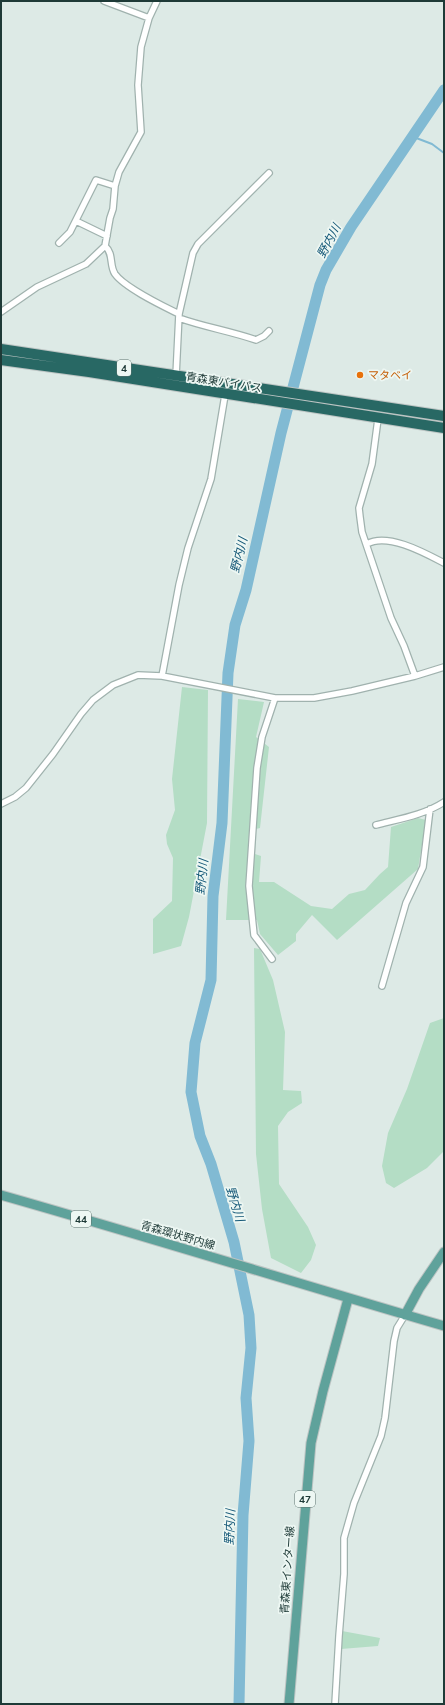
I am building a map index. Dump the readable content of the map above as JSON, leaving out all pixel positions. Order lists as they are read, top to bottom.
{
  "streets": {
    "highway": ["4", "青森東バイパス"],
    "main road": [
      "44",
      "青森環状野内線",
      "47",
      "青森東インター線"
    ]
  },
  "crossings": [
    ["44", "青森環状野内線"],
    ["44", "青森東インター線"],
    ["青森環状野内線", "青森東インター線"]
  ],
  "water": ["野内川"],
  "places": ["マタベイ"]
}
